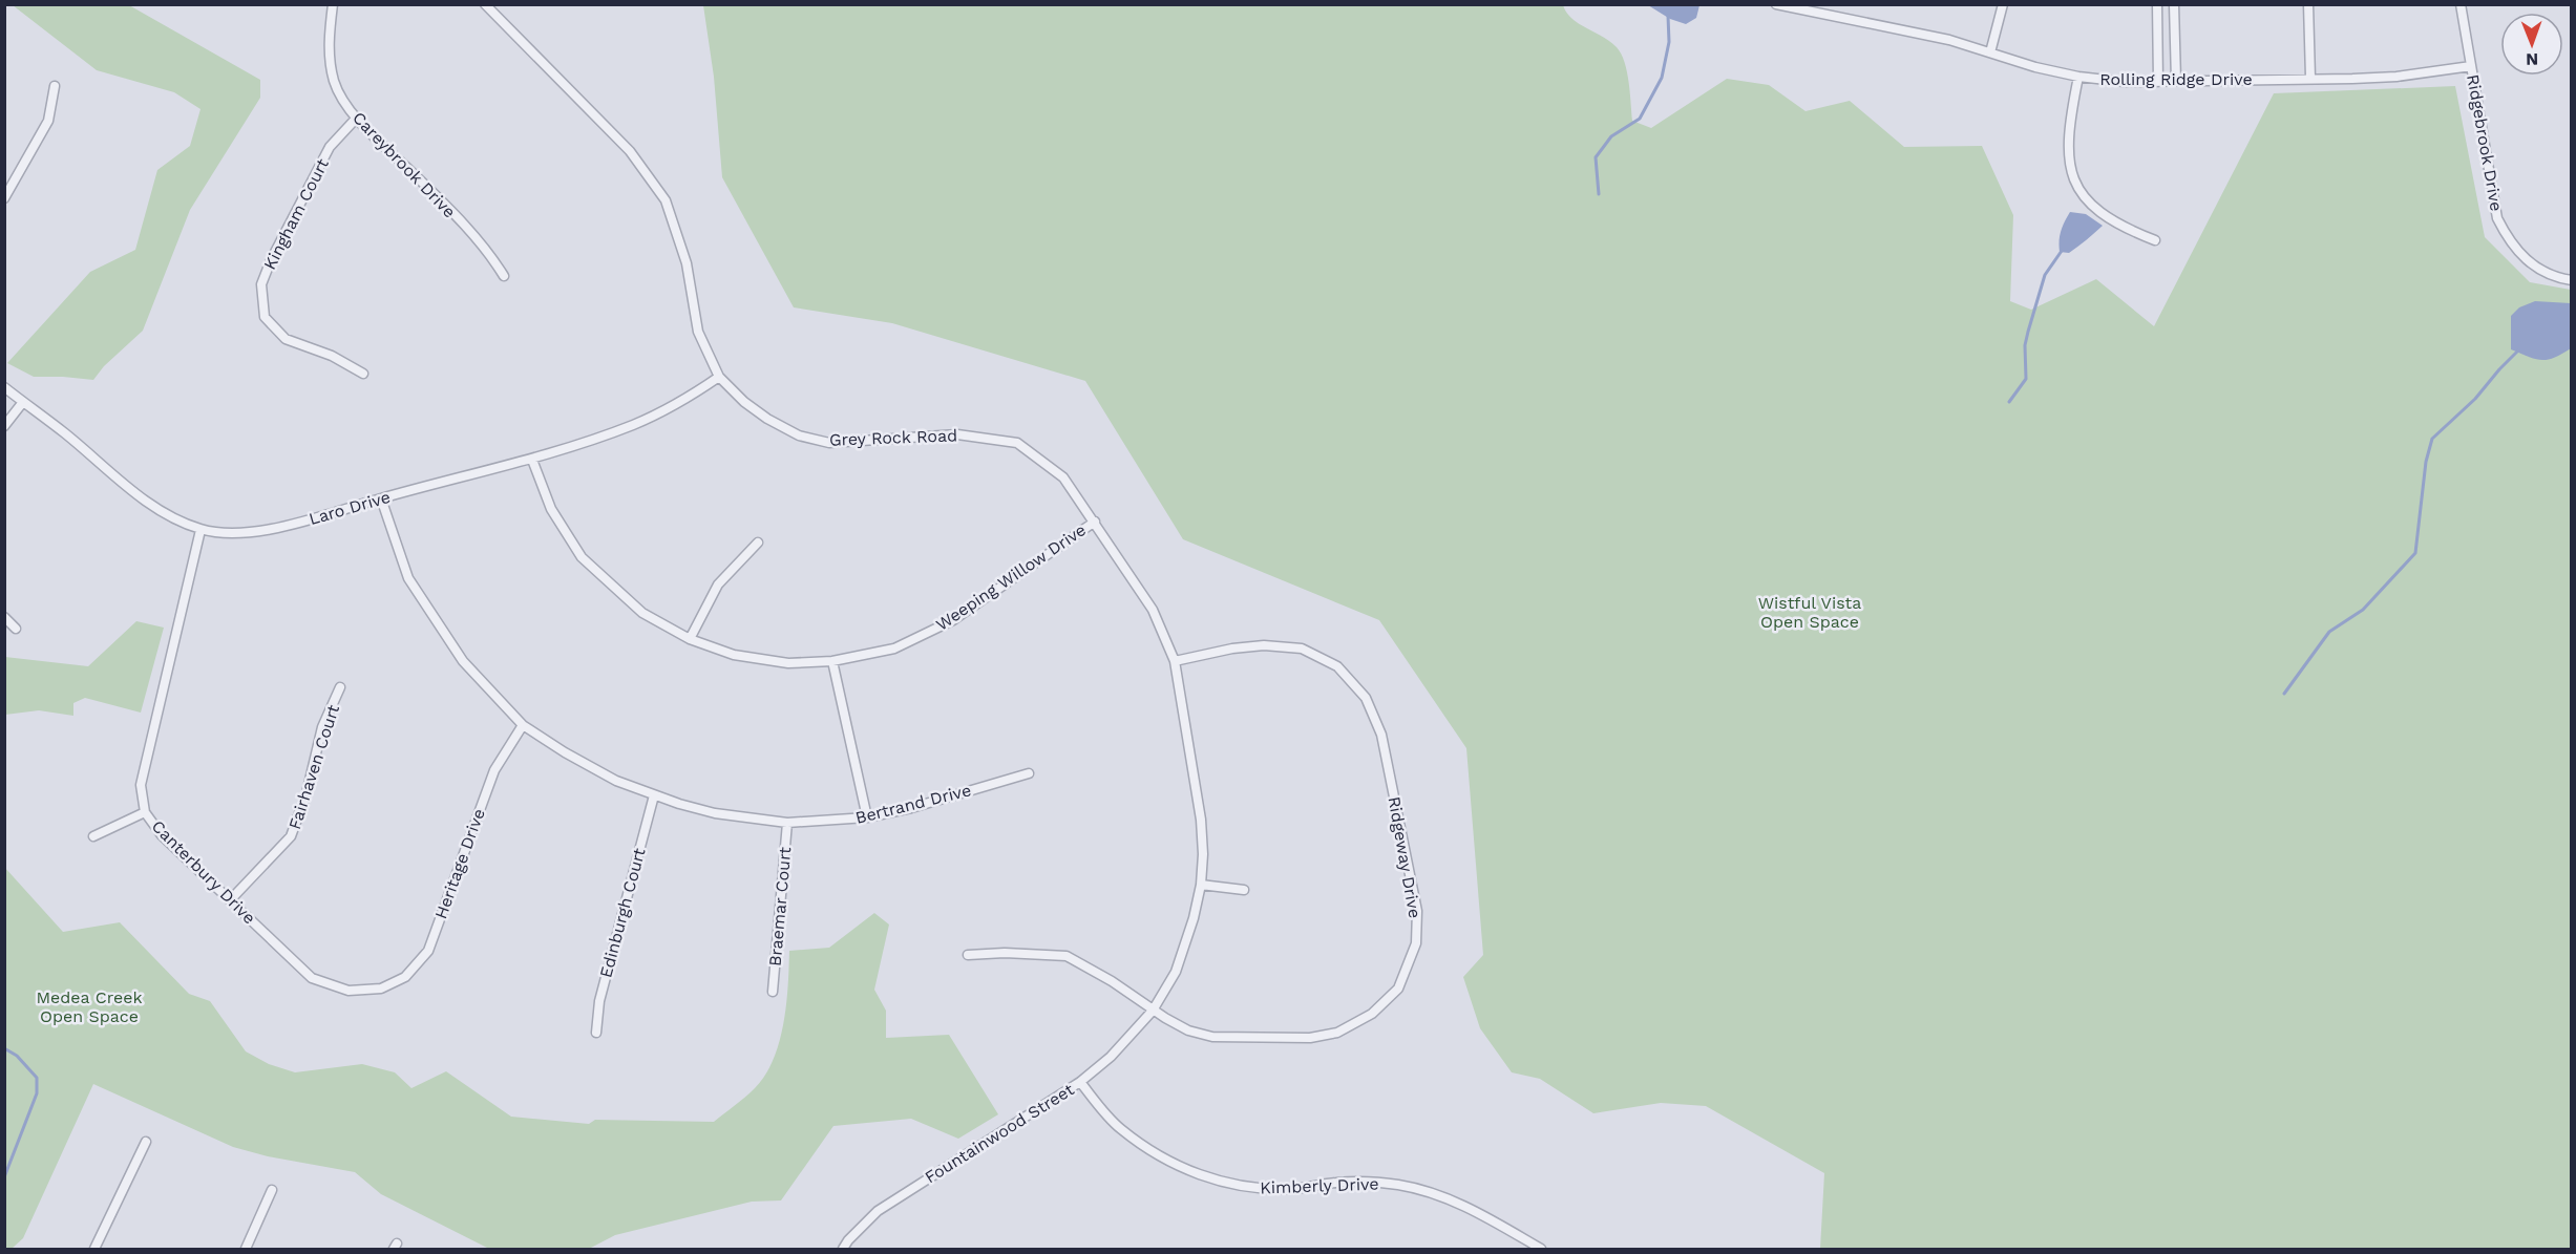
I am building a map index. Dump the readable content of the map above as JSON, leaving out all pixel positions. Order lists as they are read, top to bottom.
{
  "streets": {
    "street": [
      "Rolling Ridge Drive",
      "Ridgebrook Drive",
      "Careybrook Drive",
      "Kingham Court",
      "Grey Rock Road",
      "Laro Drive",
      "Weeping Willow Drive",
      "Fairhaven Court",
      "Bertrand Drive",
      "Ridgeway Drive",
      "Heritage Drive",
      "Canterbury Drive",
      "Braemar Court",
      "Edinburgh Court",
      "Fountainwood Street",
      "Kimberly Drive"
    ]
  },
  "crossings": [
    ["Rolling Ridge Drive", "Ridgebrook Drive"],
    ["Careybrook Drive", "Kingham Court"],
    ["Grey Rock Road", "Laro Drive"],
    ["Grey Rock Road", "Weeping Willow Drive"],
    ["Grey Rock Road", "Ridgeway Drive"],
    ["Grey Rock Road", "Fountainwood Street"],
    ["Laro Drive", "Weeping Willow Drive"],
    ["Laro Drive", "Bertrand Drive"],
    ["Laro Drive", "Canterbury Drive"],
    ["Fairhaven Court", "Canterbury Drive"],
    ["Bertrand Drive", "Heritage Drive"],
    ["Bertrand Drive", "Braemar Court"],
    ["Bertrand Drive", "Edinburgh Court"],
    ["Ridgeway Drive", "Fountainwood Street"],
    ["Heritage Drive", "Canterbury Drive"],
    ["Fountainwood Street", "Kimberly Drive"]
  ],
  "parks": ["Wistful Vista Open Space", "Medea Creek Open Space"],
  "north": "bottom"
}
